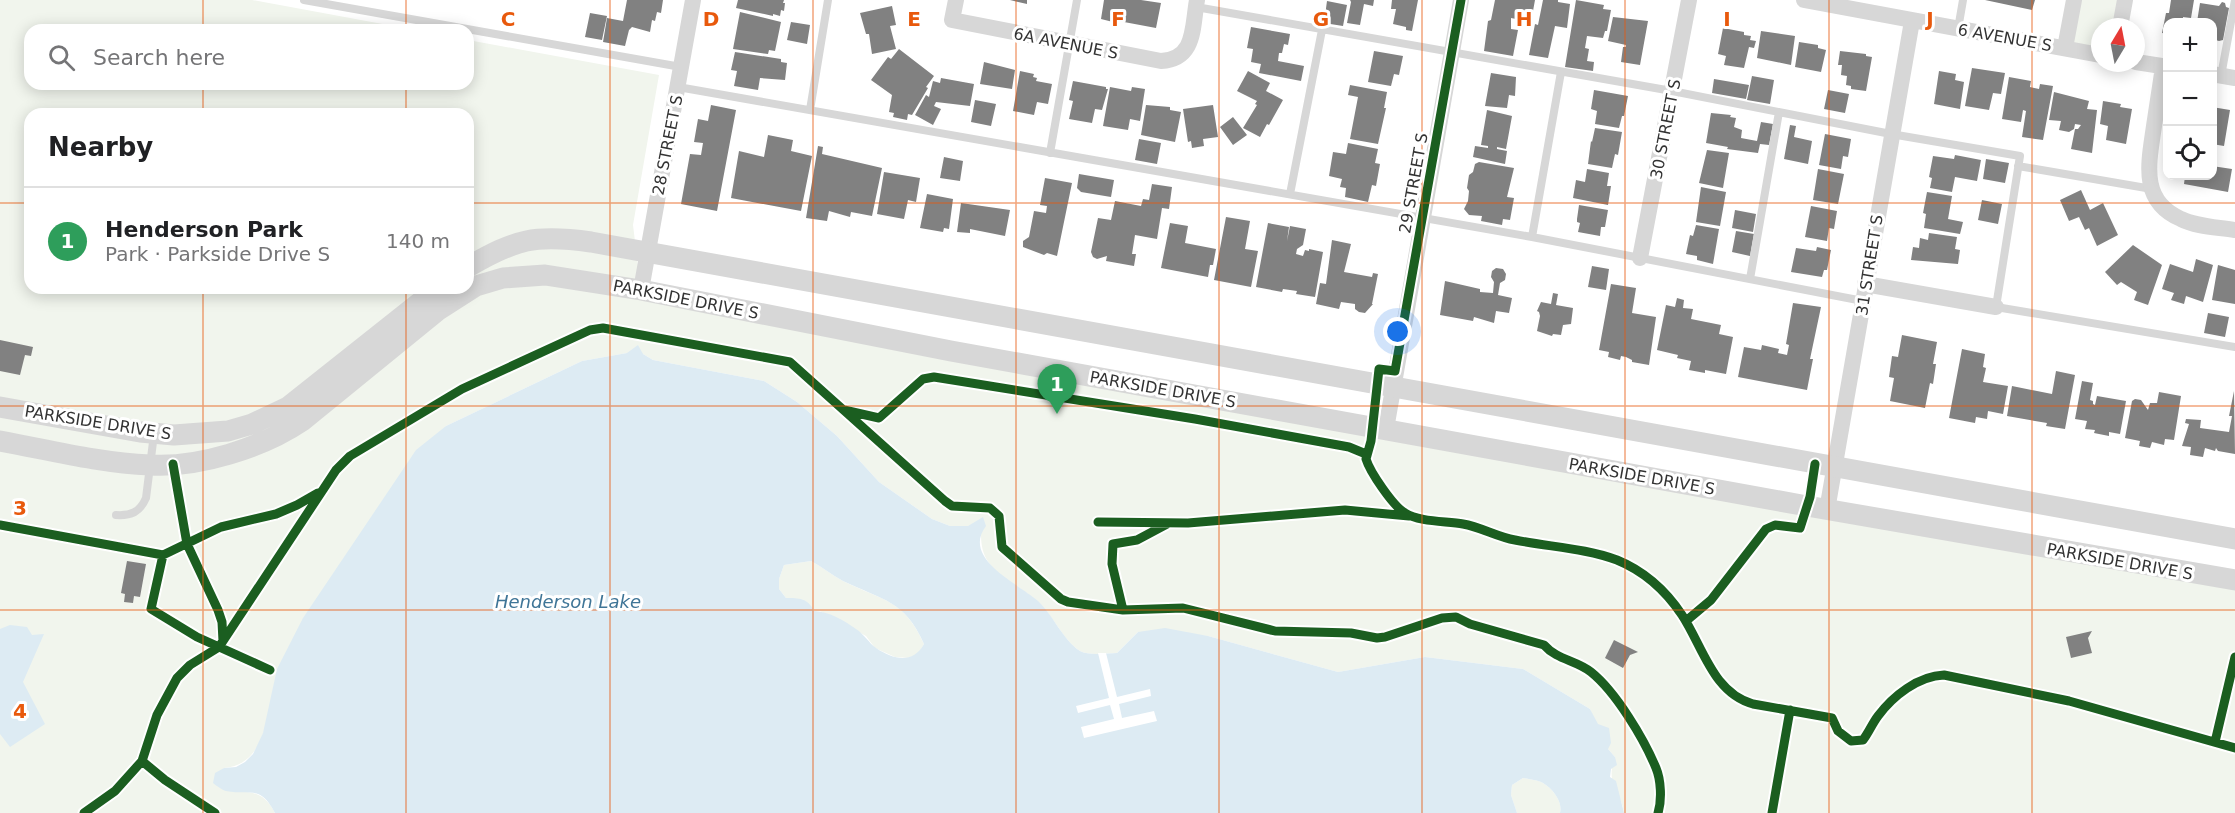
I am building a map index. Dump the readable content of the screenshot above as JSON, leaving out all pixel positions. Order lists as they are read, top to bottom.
{
  "streets": {
    "street": [
      "6 AVENUE S",
      "6A AVENUE S",
      "30 STREET S",
      "28 STREET S",
      "29 STREET S",
      "31 STREET S",
      "PARKSIDE DRIVE S"
    ]
  },
  "crossings": [
    ["6 AVENUE S", "31 STREET S"],
    ["28 STREET S", "PARKSIDE DRIVE S"],
    ["29 STREET S", "PARKSIDE DRIVE S"],
    ["31 STREET S", "PARKSIDE DRIVE S"]
  ],
  "water": ["Henderson Lake"],
  "north": "top",
  "page": {
    "map_buttons": ["+", "−"],
    "search": "Search here",
    "heading": "Nearby",
    "list": [
      {
        "mark": "1",
        "name": "Henderson Park",
        "note": "Park · Parkside Drive S",
        "value": "140 m"
      }
    ],
    "pins": "1"
  },
  "grid": {
    "columns": [
      "C",
      "D",
      "E",
      "F",
      "G",
      "H",
      "I",
      "J"
    ],
    "rows": ["3", "4"]
  }
}
